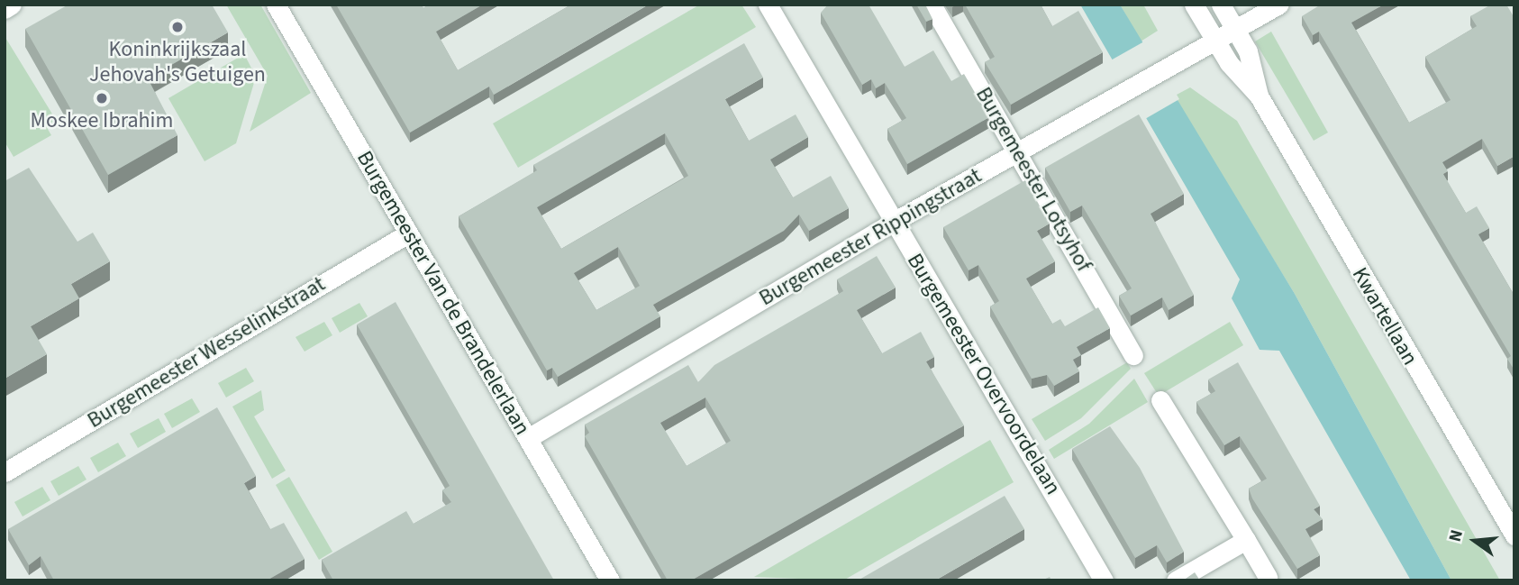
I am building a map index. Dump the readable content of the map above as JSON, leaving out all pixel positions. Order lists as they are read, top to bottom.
{
  "streets": {
    "street": [
      "Burgemeester Lotsyhof",
      "Burgemeester Rippingstraat",
      "Burgemeester Van de Brandelerlaan",
      "Kwartellaan",
      "Burgemeester Wesselinkstraat",
      "Burgemeester Overvoordelaan"
    ]
  },
  "crossings": [
    ["Burgemeester Lotsyhof", "Burgemeester Rippingstraat"],
    ["Burgemeester Rippingstraat", "Burgemeester Van de Brandelerlaan"],
    ["Burgemeester Rippingstraat", "Kwartellaan"],
    ["Burgemeester Rippingstraat", "Burgemeester Overvoordelaan"],
    ["Burgemeester Van de Brandelerlaan", "Burgemeester Wesselinkstraat"]
  ],
  "places": ["Koninkrijkszaal Jehovah's Getuigen", "Moskee Ibrahim"],
  "north": "left"
}
